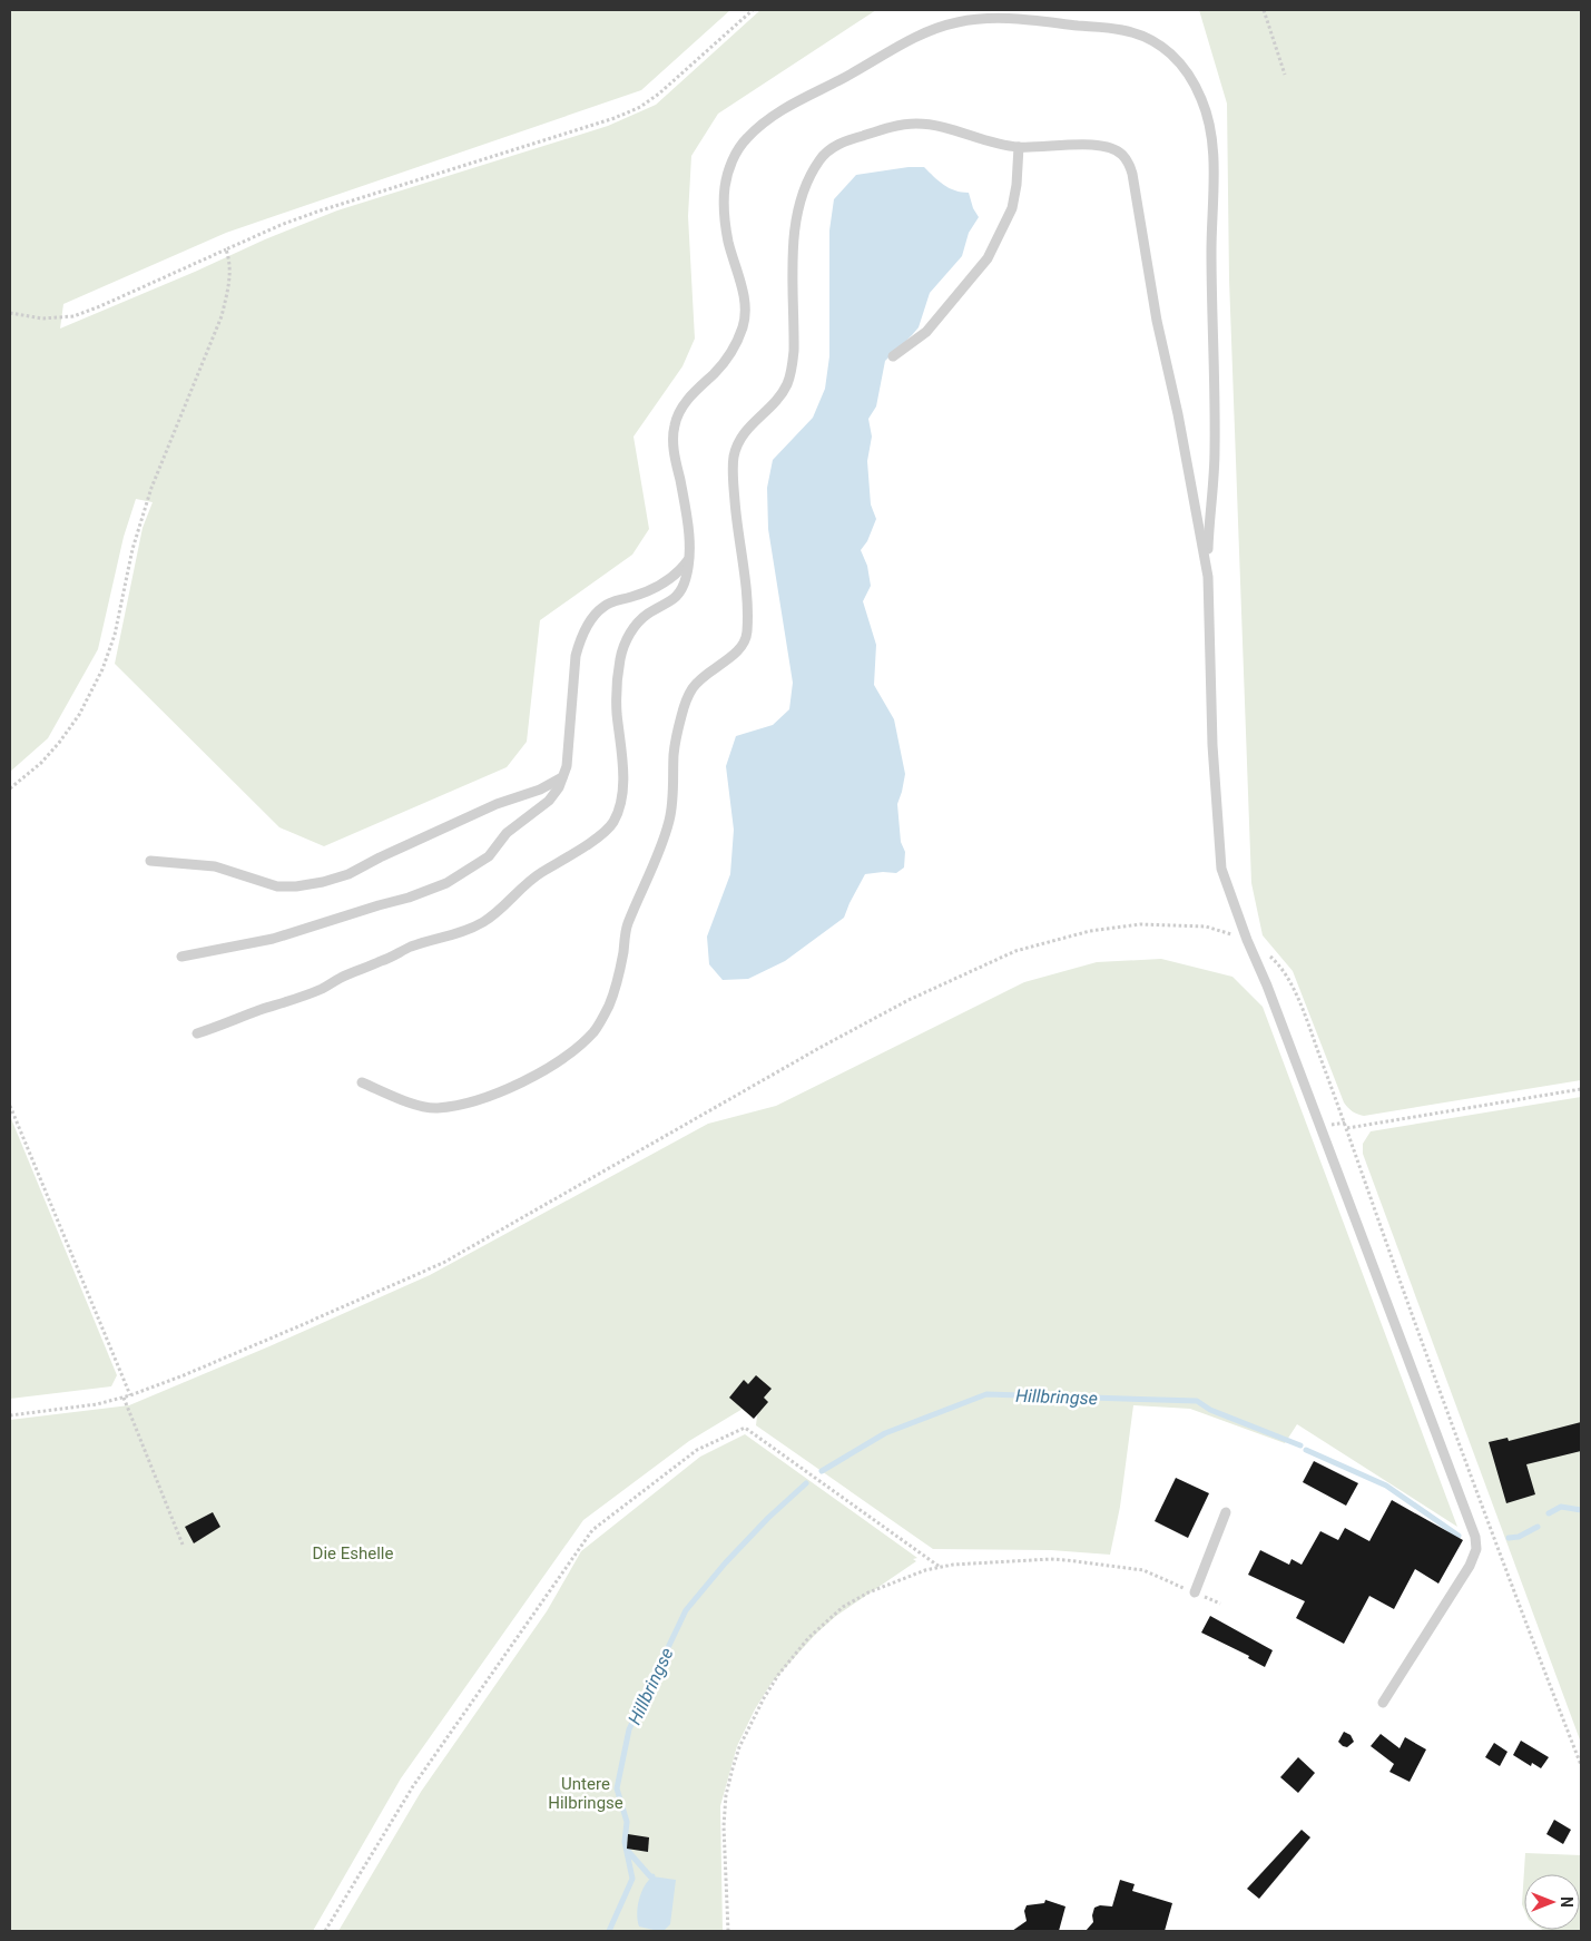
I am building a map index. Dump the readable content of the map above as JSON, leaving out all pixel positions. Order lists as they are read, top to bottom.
{
  "water": ["Hillbringse"],
  "parks": ["Die Eshelle", "Untere Hilbringse"],
  "north": "right"
}
